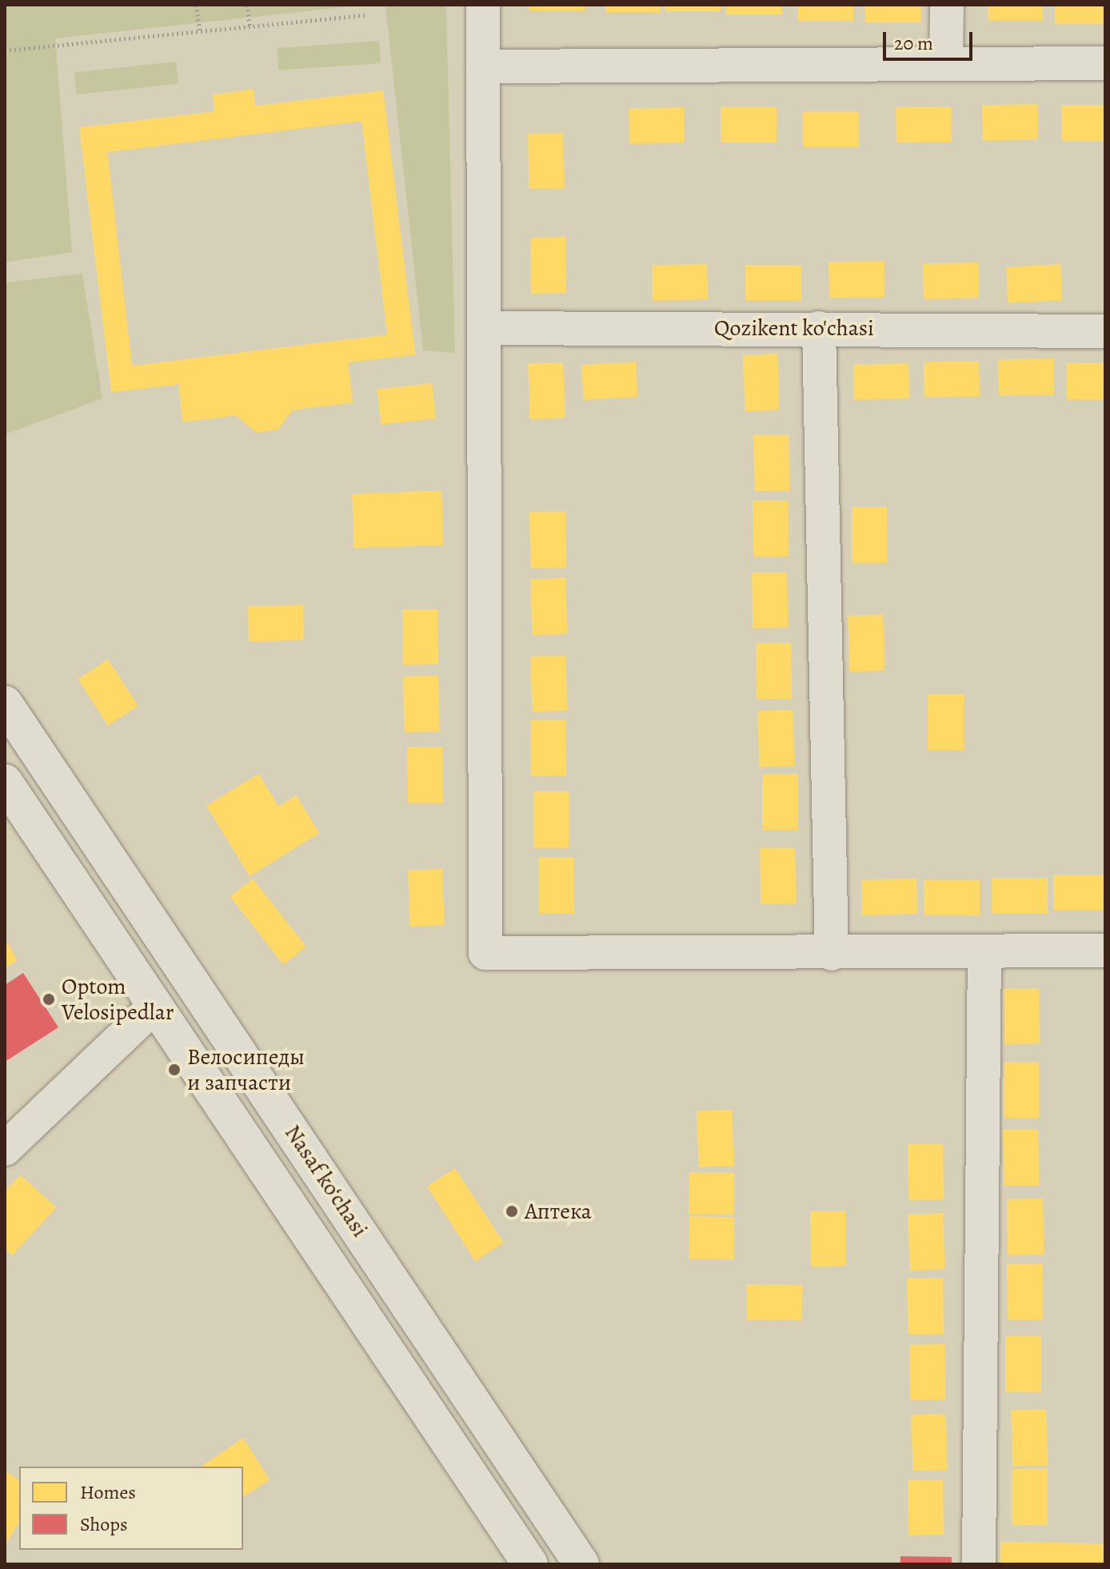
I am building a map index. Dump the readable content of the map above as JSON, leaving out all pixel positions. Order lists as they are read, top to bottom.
{
  "streets": {
    "main road": ["Nasaf ko‘chasi"],
    "street": ["Qozikent ko'chasi"]
  },
  "places": ["Optom Velosipedlar", "Велосипеды и запчасти", "Аптека"],
  "legend": ["Homes", "Shops"],
  "scale_bar": "20 m"
}
